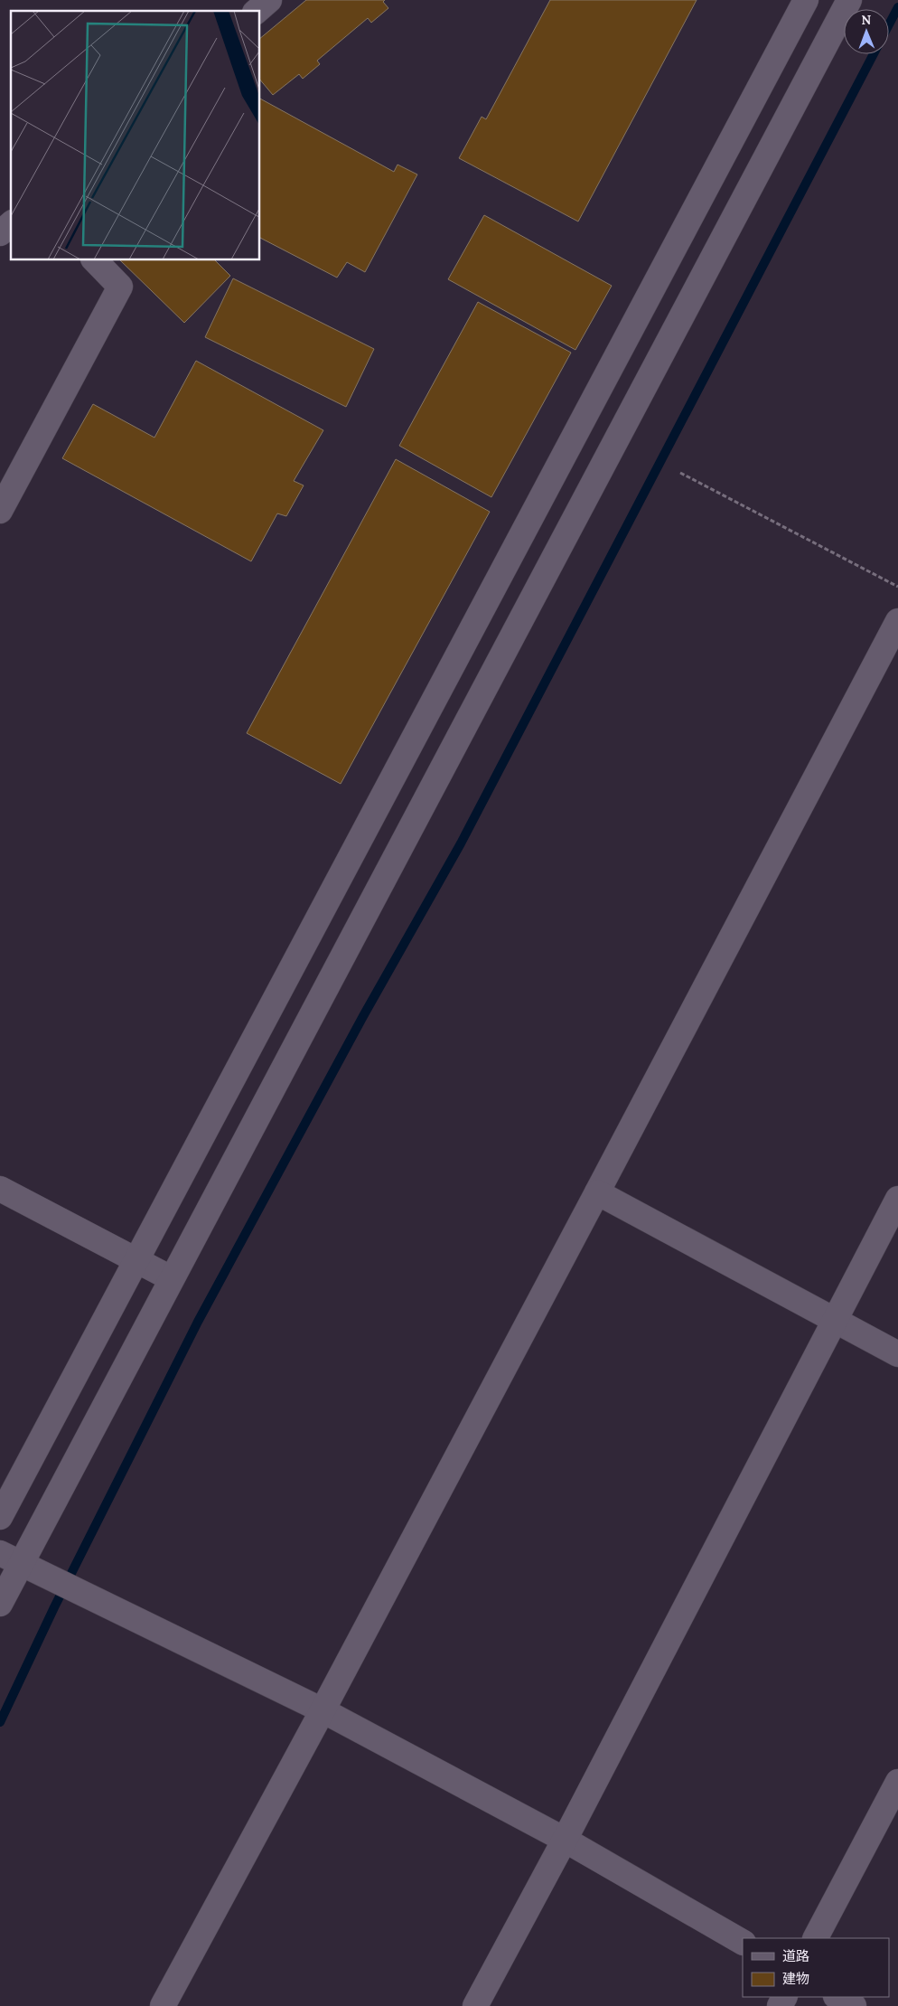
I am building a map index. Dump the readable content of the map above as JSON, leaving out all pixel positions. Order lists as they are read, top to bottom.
{
  "legend": ["道路", "建物"],
  "north": "top"
}
